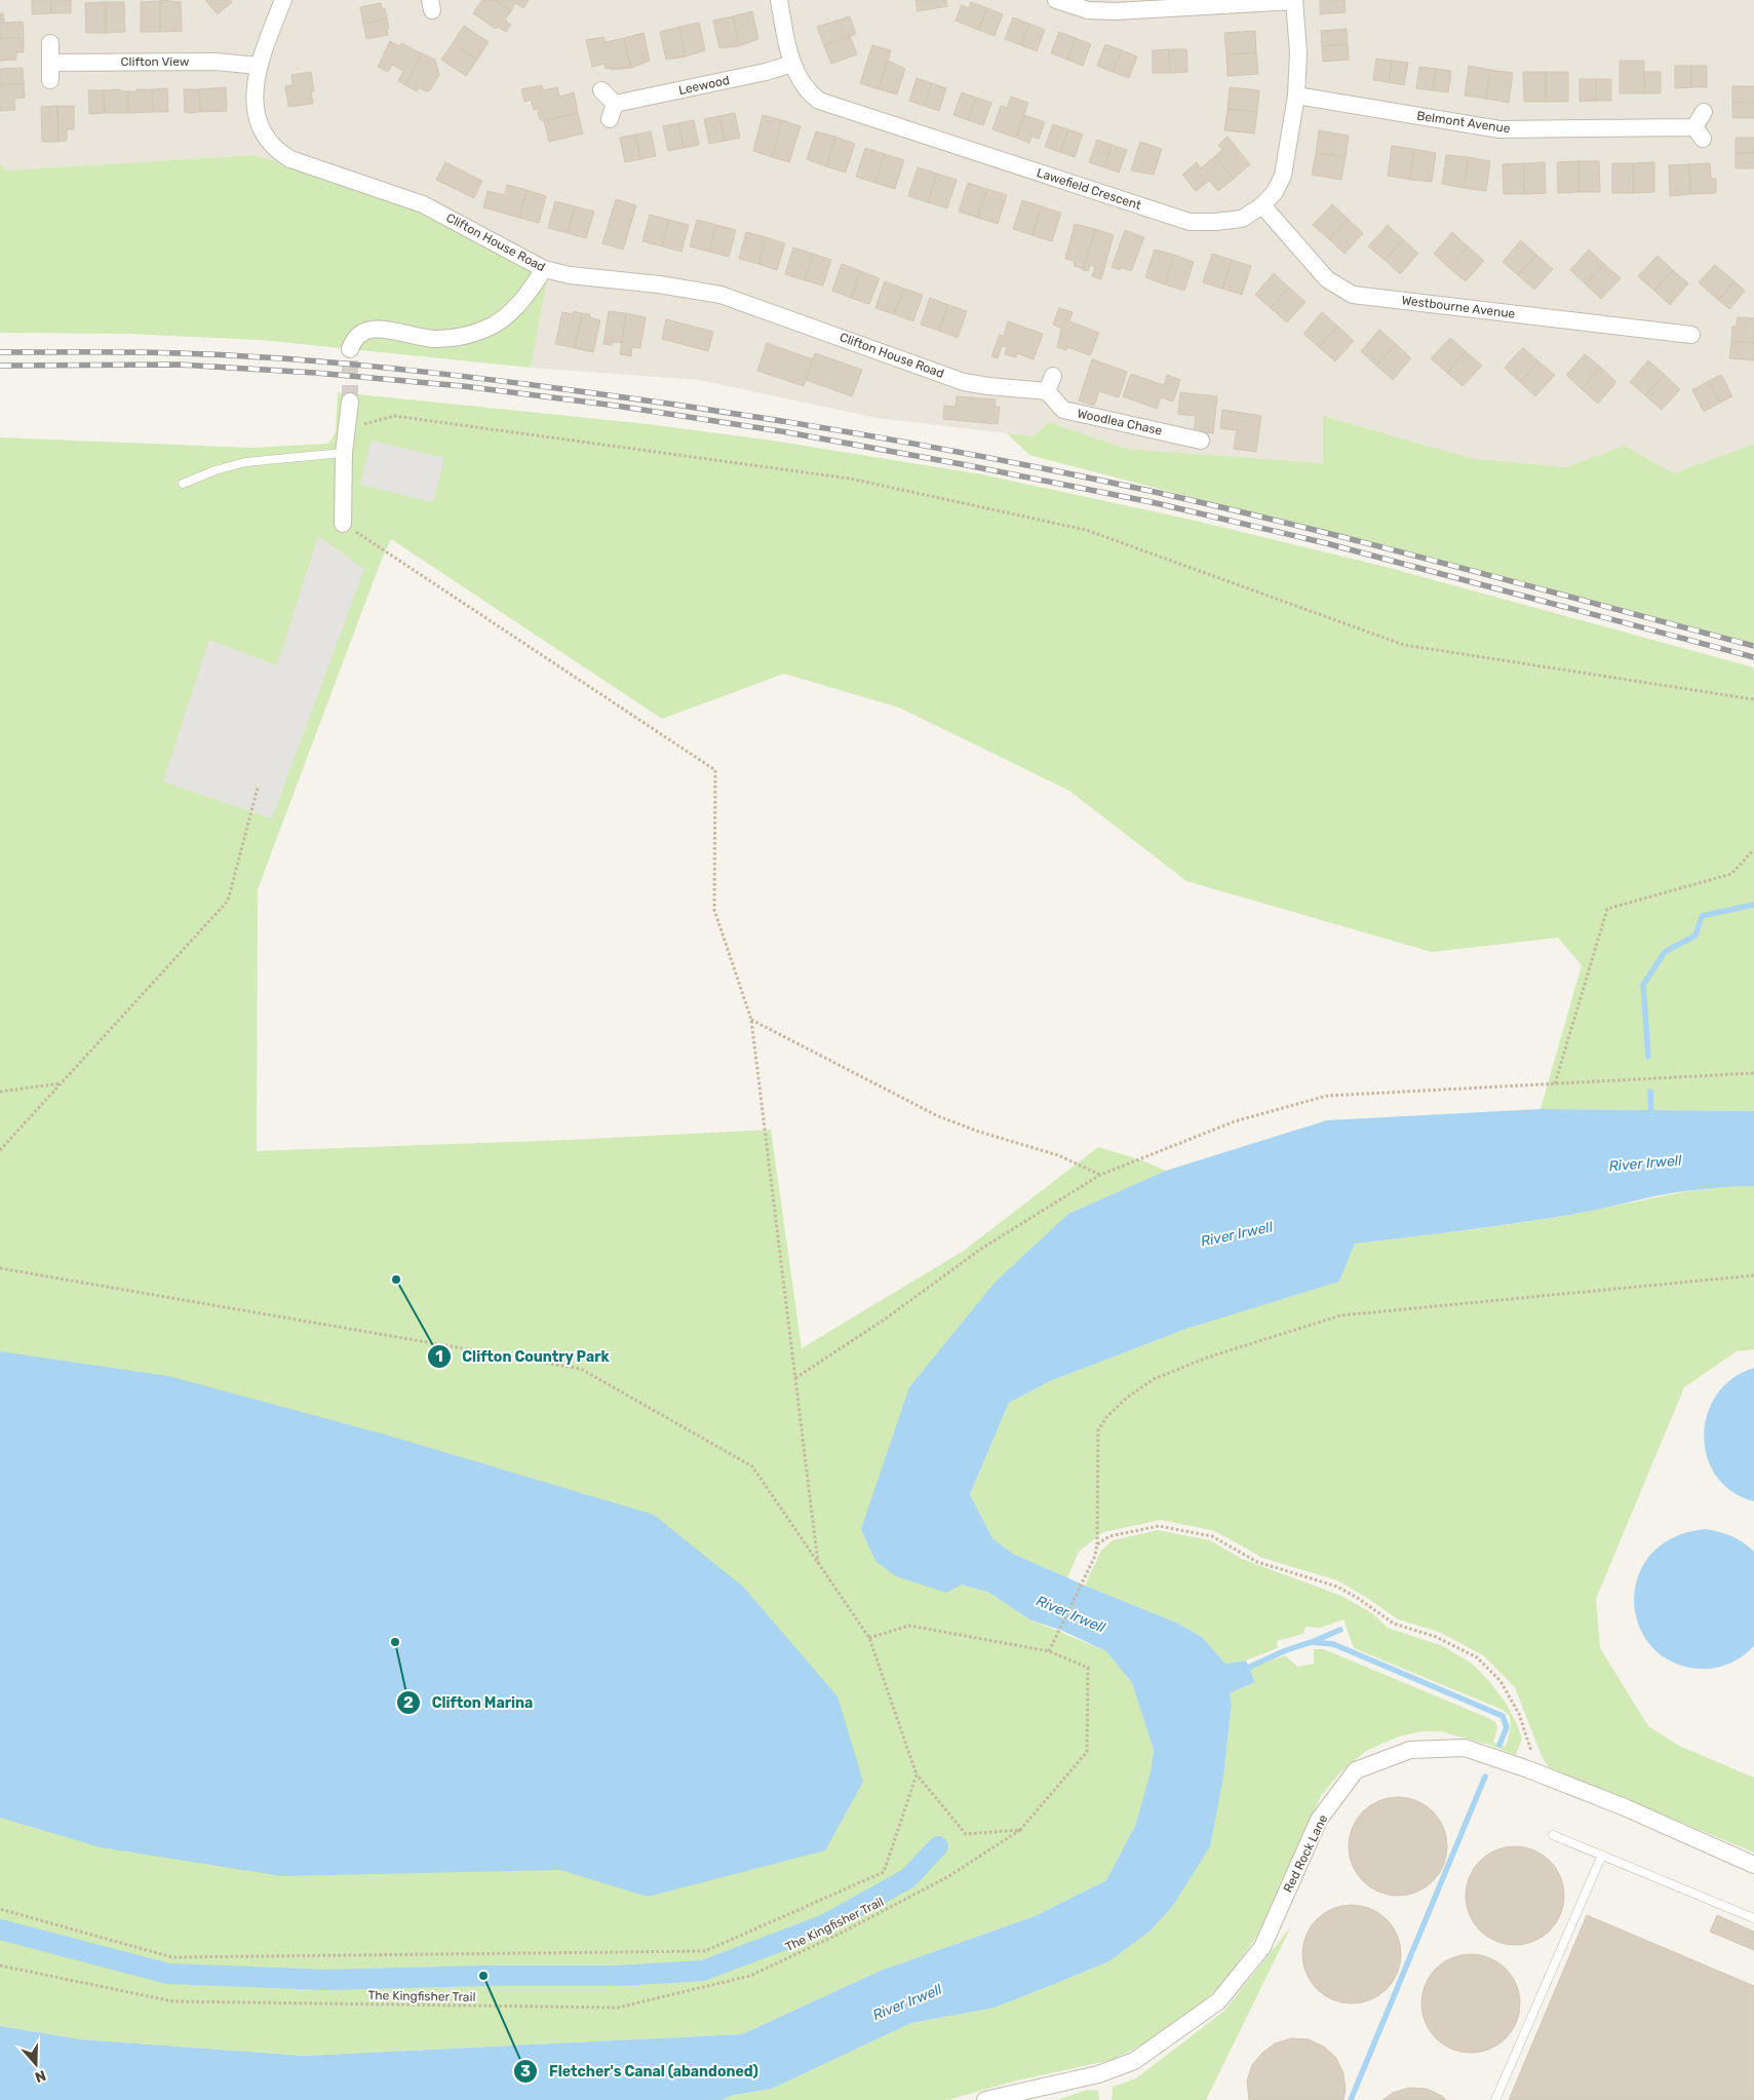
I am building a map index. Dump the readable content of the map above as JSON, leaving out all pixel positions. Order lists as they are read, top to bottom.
{
  "streets": {
    "street": [
      "Clifton View",
      "Leewood",
      "Belmont Avenue",
      "Lawefield Crescent",
      "Clifton House Road",
      "Westbourne Avenue",
      "Woodlea Chase",
      "Red Rock Lane"
    ],
    "path": ["The Kingfisher Trail"]
  },
  "crossings": [
    ["Clifton View", "Clifton House Road"],
    ["Leewood", "Lawefield Crescent"],
    ["Belmont Avenue", "Lawefield Crescent"],
    ["Lawefield Crescent", "Westbourne Avenue"],
    ["Clifton House Road", "Woodlea Chase"]
  ],
  "water": ["River Irwell"],
  "places": ["Clifton Country Park", "Clifton Marina", "Fletcher's Canal (abandoned)"],
  "north": "bottom"
}
